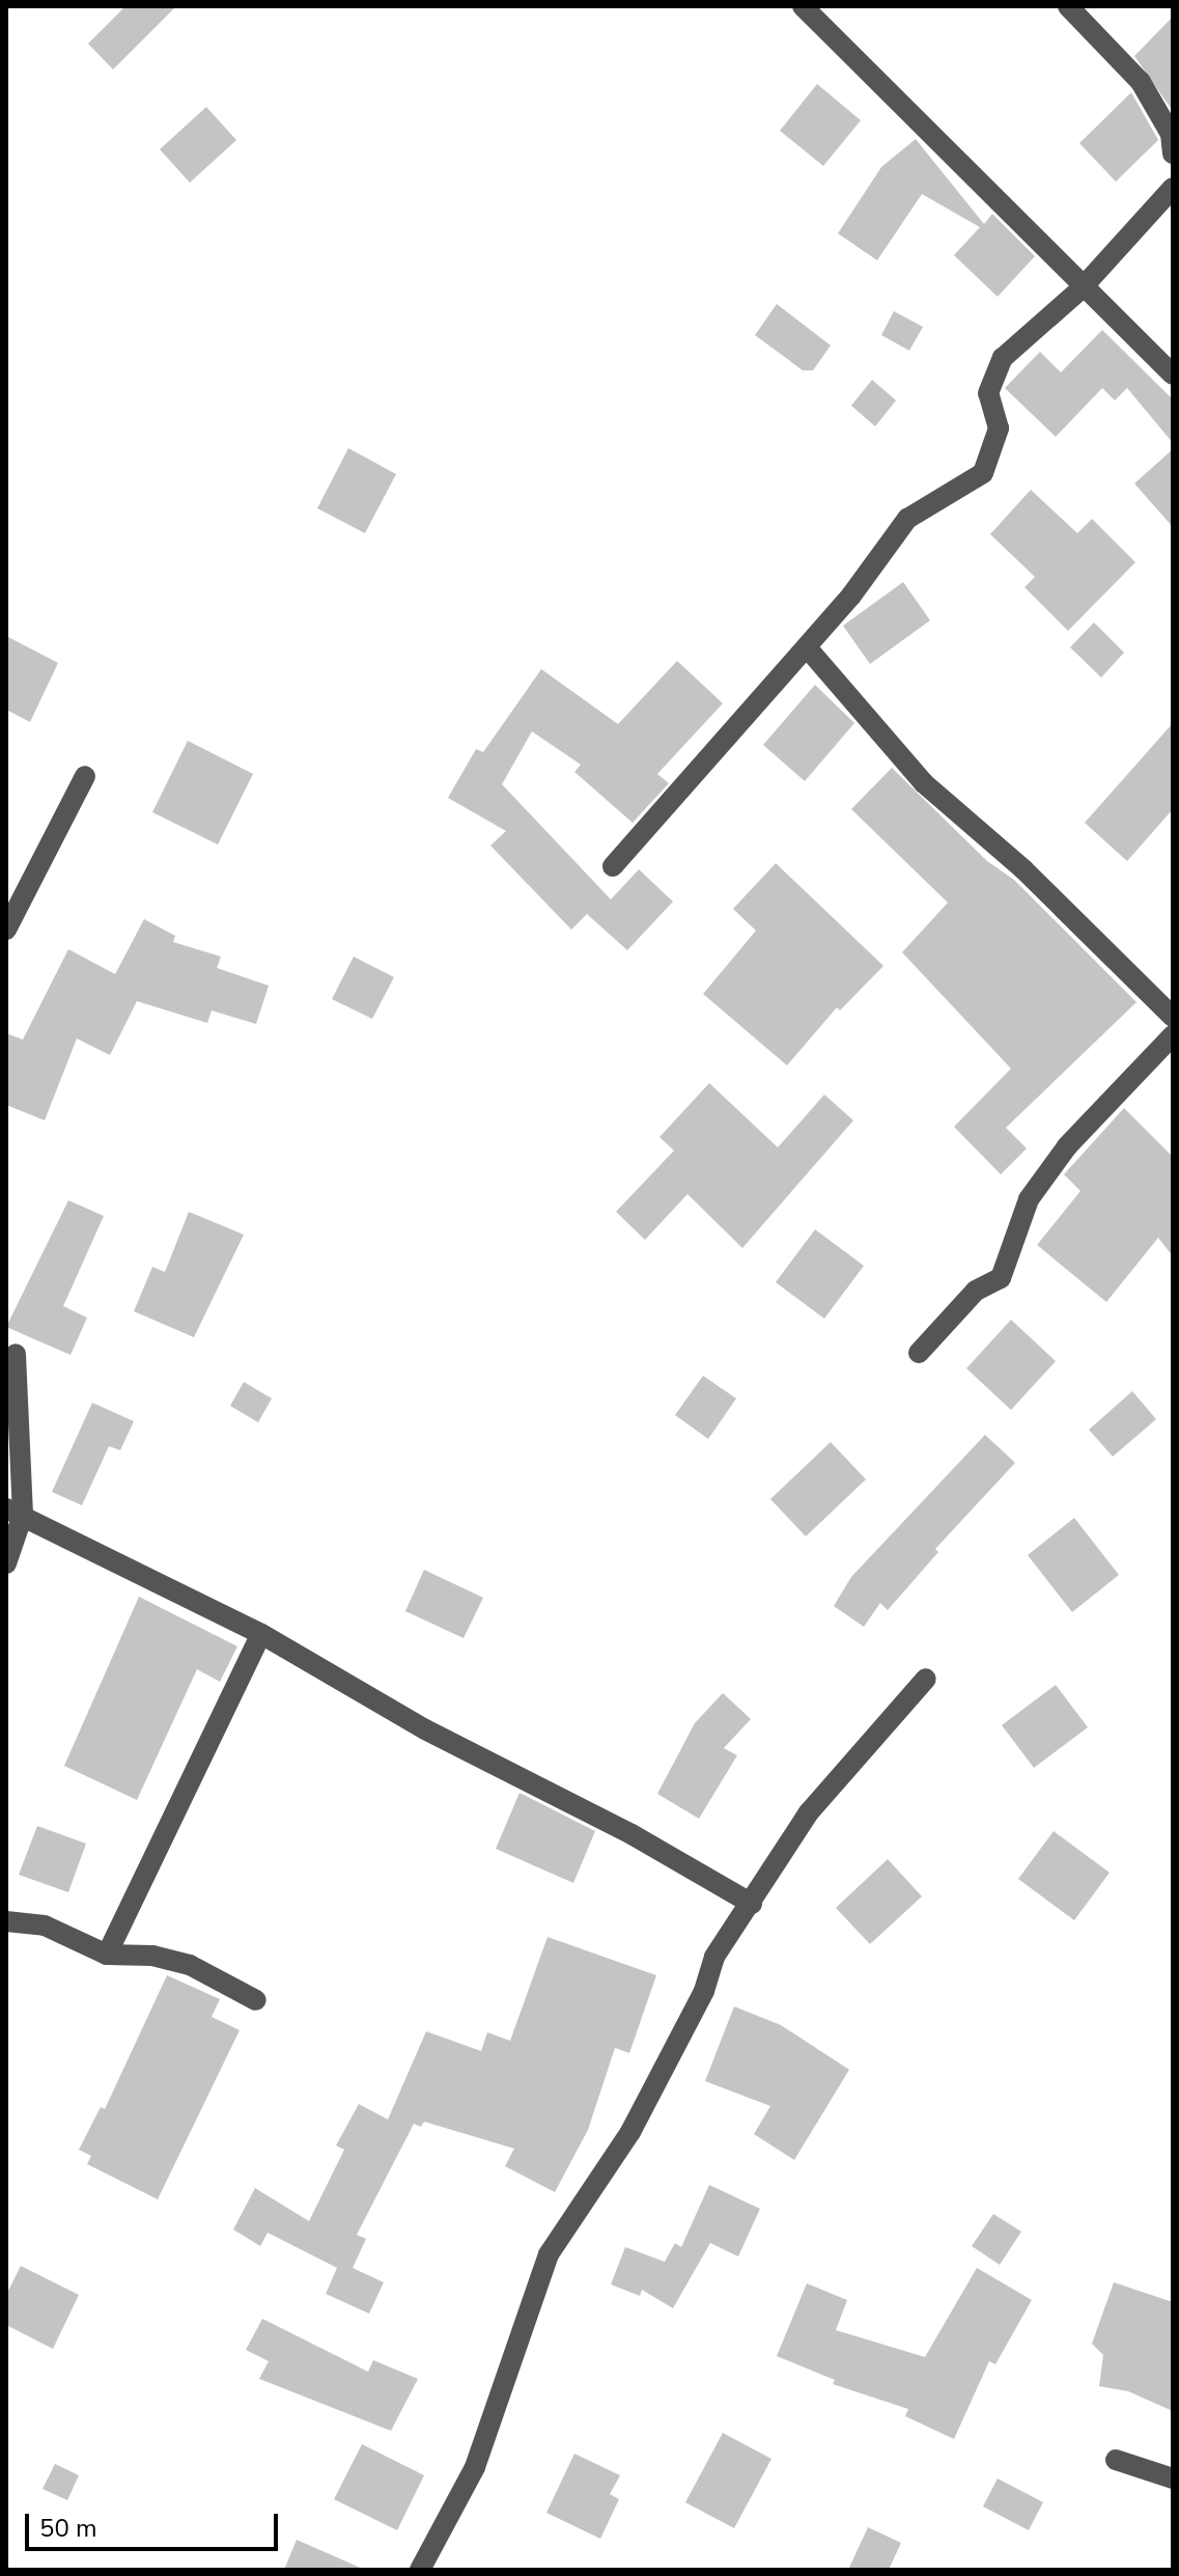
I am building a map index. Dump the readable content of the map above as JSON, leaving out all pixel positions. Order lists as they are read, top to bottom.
{
  "scale_bar": "50 m"
}
